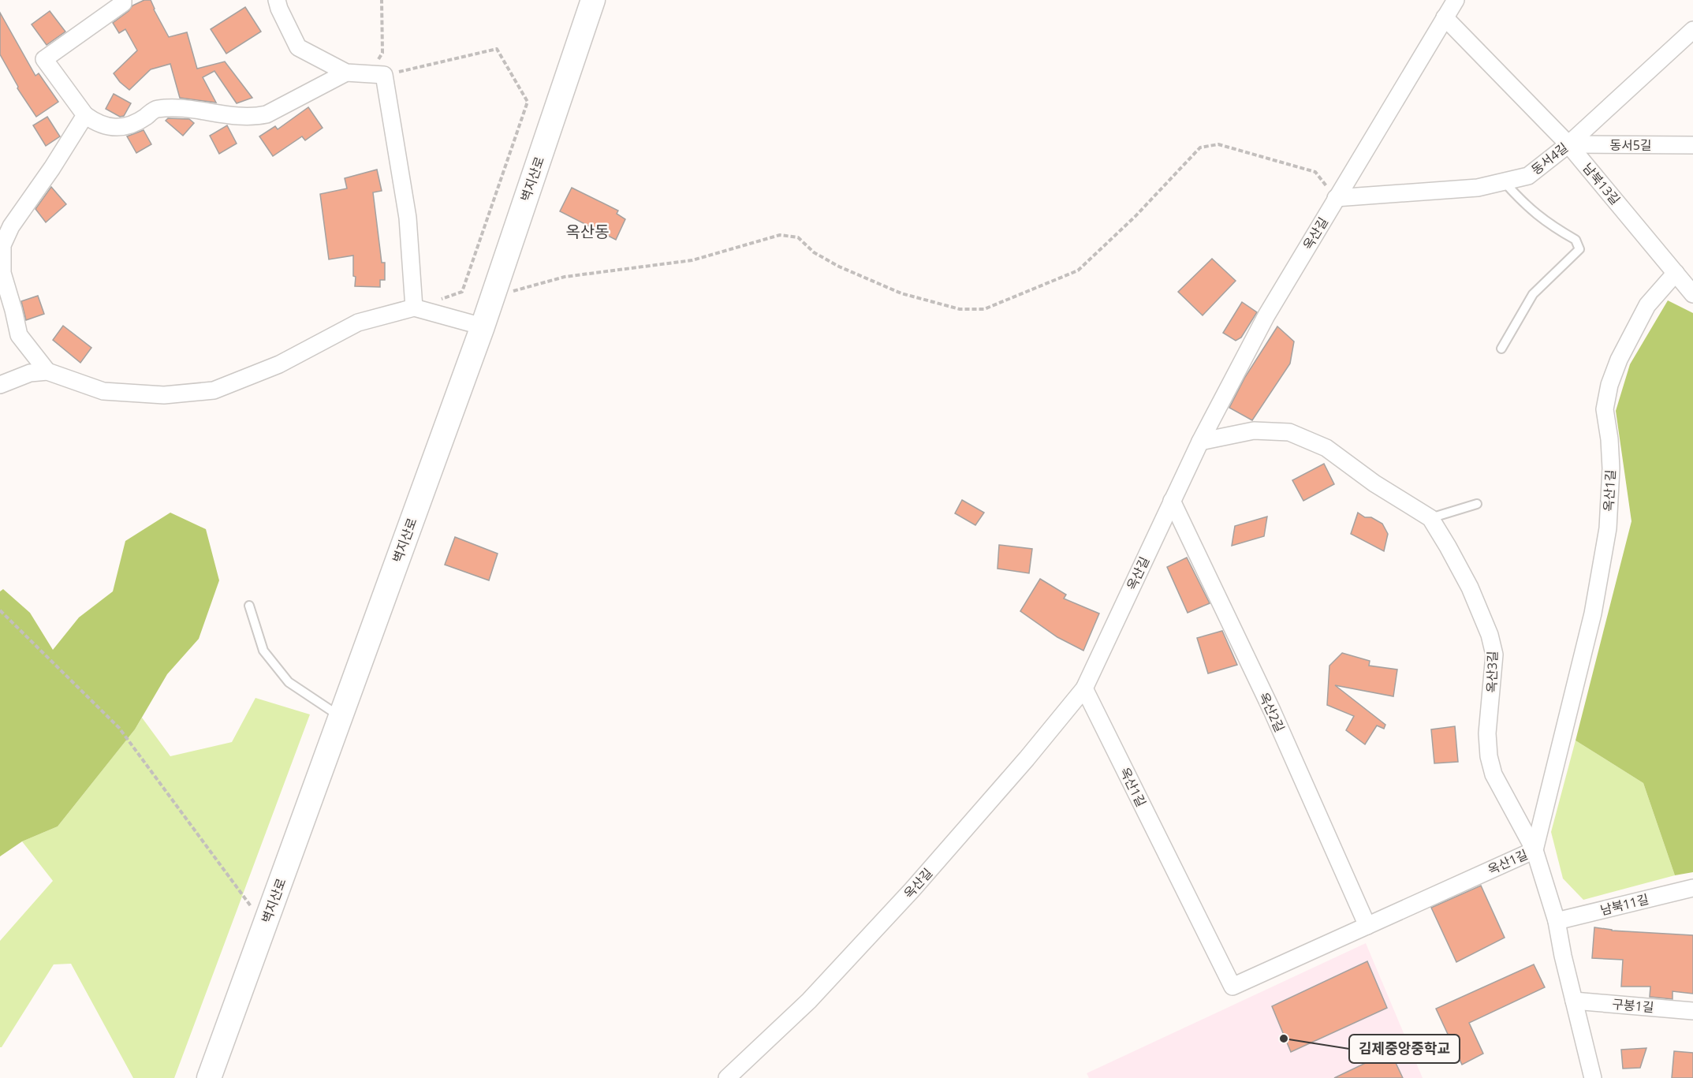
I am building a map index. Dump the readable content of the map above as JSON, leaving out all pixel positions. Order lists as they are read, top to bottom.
{
  "streets": {
    "street": [
      "동서5길",
      "동서4길",
      "벽지산로",
      "남북13길",
      "옥산길",
      "옥산1길",
      "옥산3길",
      "옥산2길",
      "남북11길",
      "구봉1길"
    ]
  },
  "crossings": [
    ["동서5길", "동서4길"],
    ["동서5길", "남북13길"],
    ["동서4길", "남북13길"],
    ["동서4길", "옥산길"],
    ["남북13길", "옥산길"],
    ["남북13길", "옥산1길"],
    ["옥산길", "옥산1길"],
    ["옥산길", "옥산3길"],
    ["옥산길", "옥산2길"],
    ["옥산1길", "옥산3길"],
    ["옥산1길", "옥산2길"],
    ["옥산3길", "남북11길"],
    ["옥산3길", "구봉1길"]
  ],
  "districts": ["옥산동"],
  "places": ["김제중앙중학교"]
}
